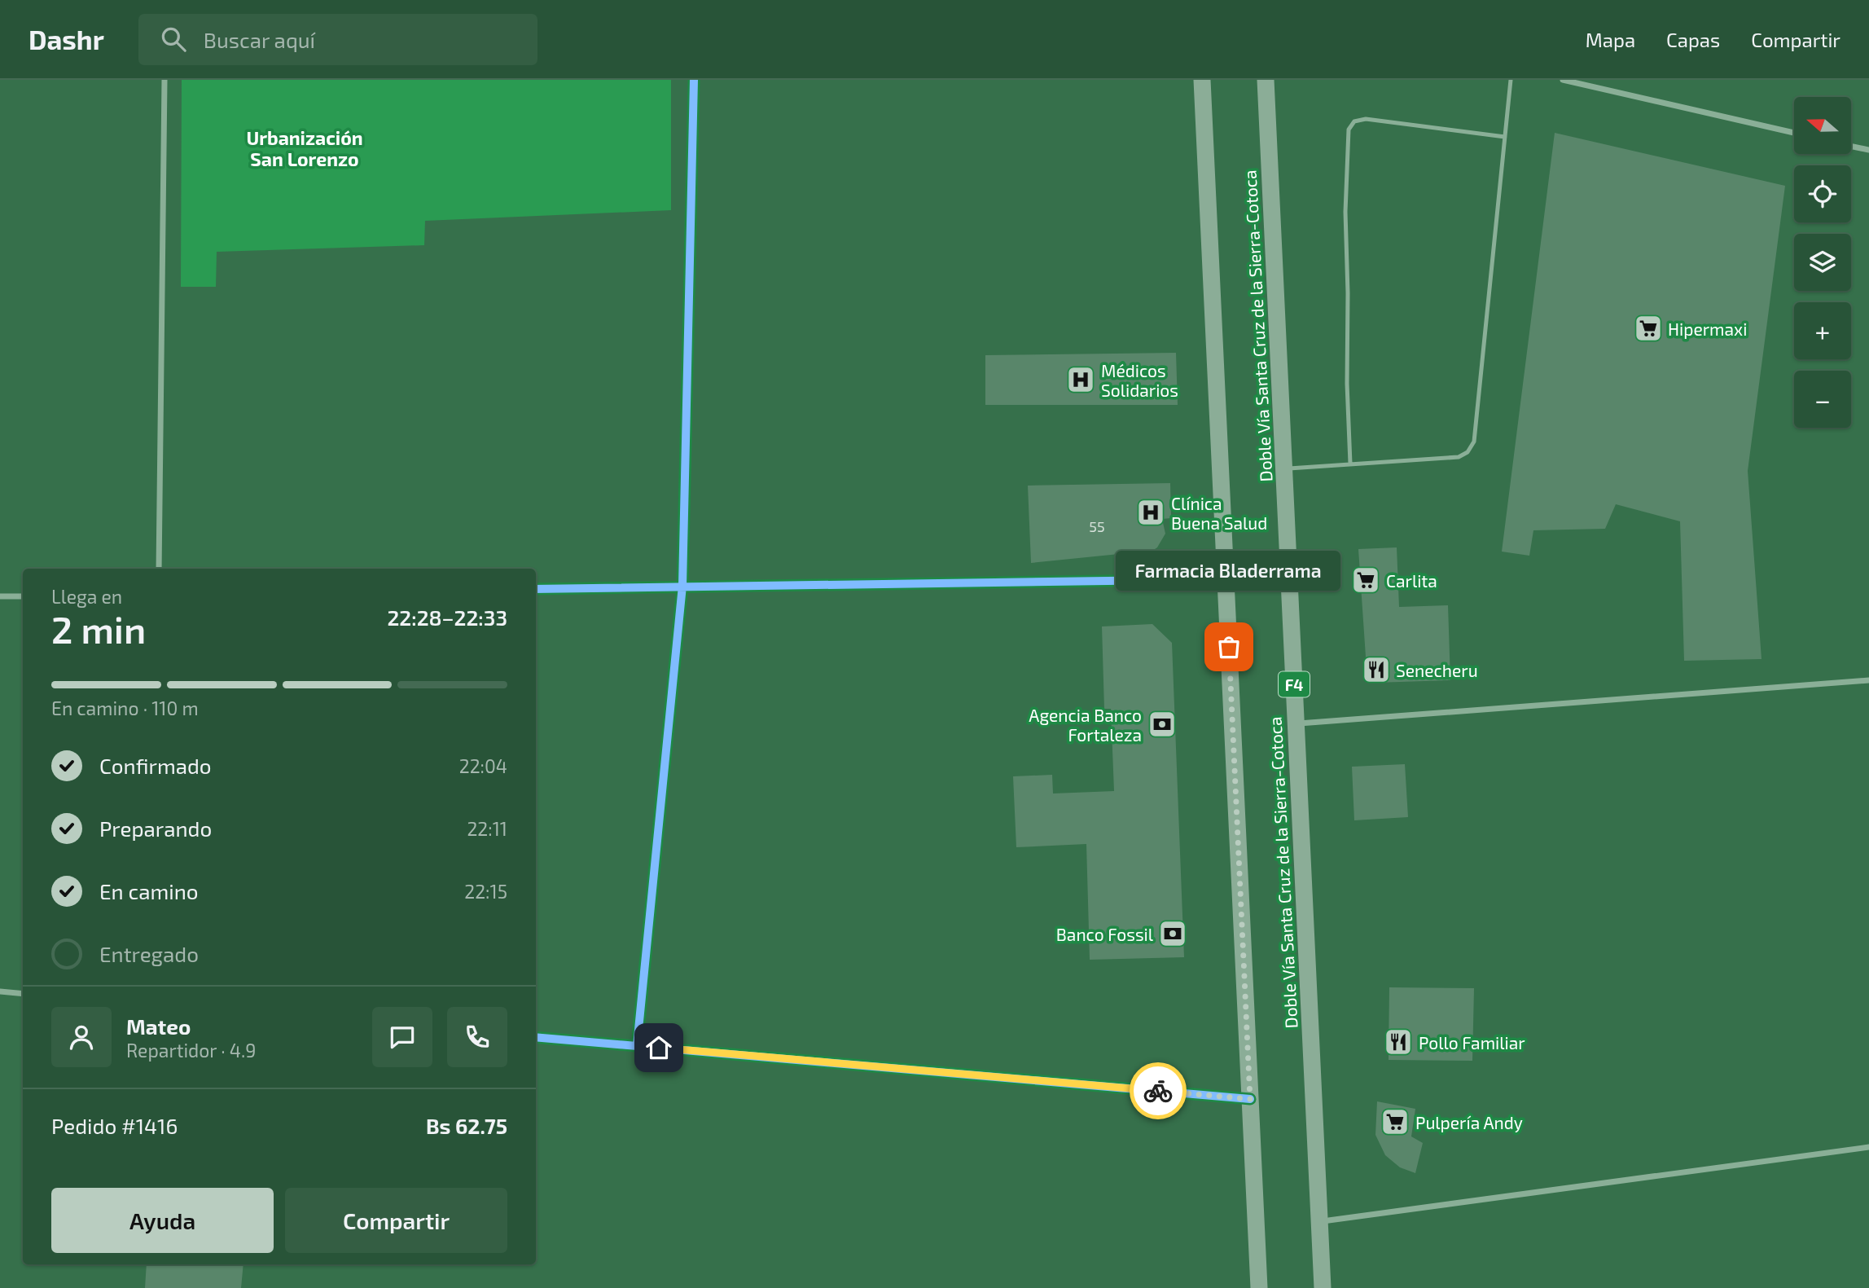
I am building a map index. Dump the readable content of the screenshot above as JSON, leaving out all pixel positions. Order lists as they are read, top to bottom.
{
  "streets": {
    "highway": ["Doble Vía Santa Cruz de la Sierra-Cotoca", "F4"]
  },
  "districts": ["Urbanización San Lorenzo"],
  "places": {
    "supermarket": ["Hipermaxi", "Carlita", "Pulpería Andy"],
    "hospital": ["Médicos Solidarios", "Clínica Buena Salud"],
    "other": ["Farmacia Bladerrama"],
    "restaurant": ["Senecheru", "Pollo Familiar"],
    "bank": ["Agencia Banco Fortaleza", "Banco Fossil"]
  },
  "house_numbers": ["55"],
  "north": "left",
  "page": {
    "header": "Dashr",
    "search": "Buscar aquí",
    "nav": ["Mapa", "Capas", "Compartir"],
    "map_buttons": ["+", "−"],
    "bubble": "Farmacia Bladerrama",
    "heading": ["2 min", "Llega en", "22:28–22:33"],
    "panel": [
      "Mateo",
      "Repartidor · 4.9",
      "Pedido #1416",
      "Bs 62.75"
    ],
    "bar": "En camino · 110 m",
    "list": [
      ["Confirmado", "22:04"],
      ["Preparando", "22:11"],
      ["En camino", "22:15"],
      "Entregado"
    ],
    "buttons": ["Ayuda", "Compartir"]
  }
}
